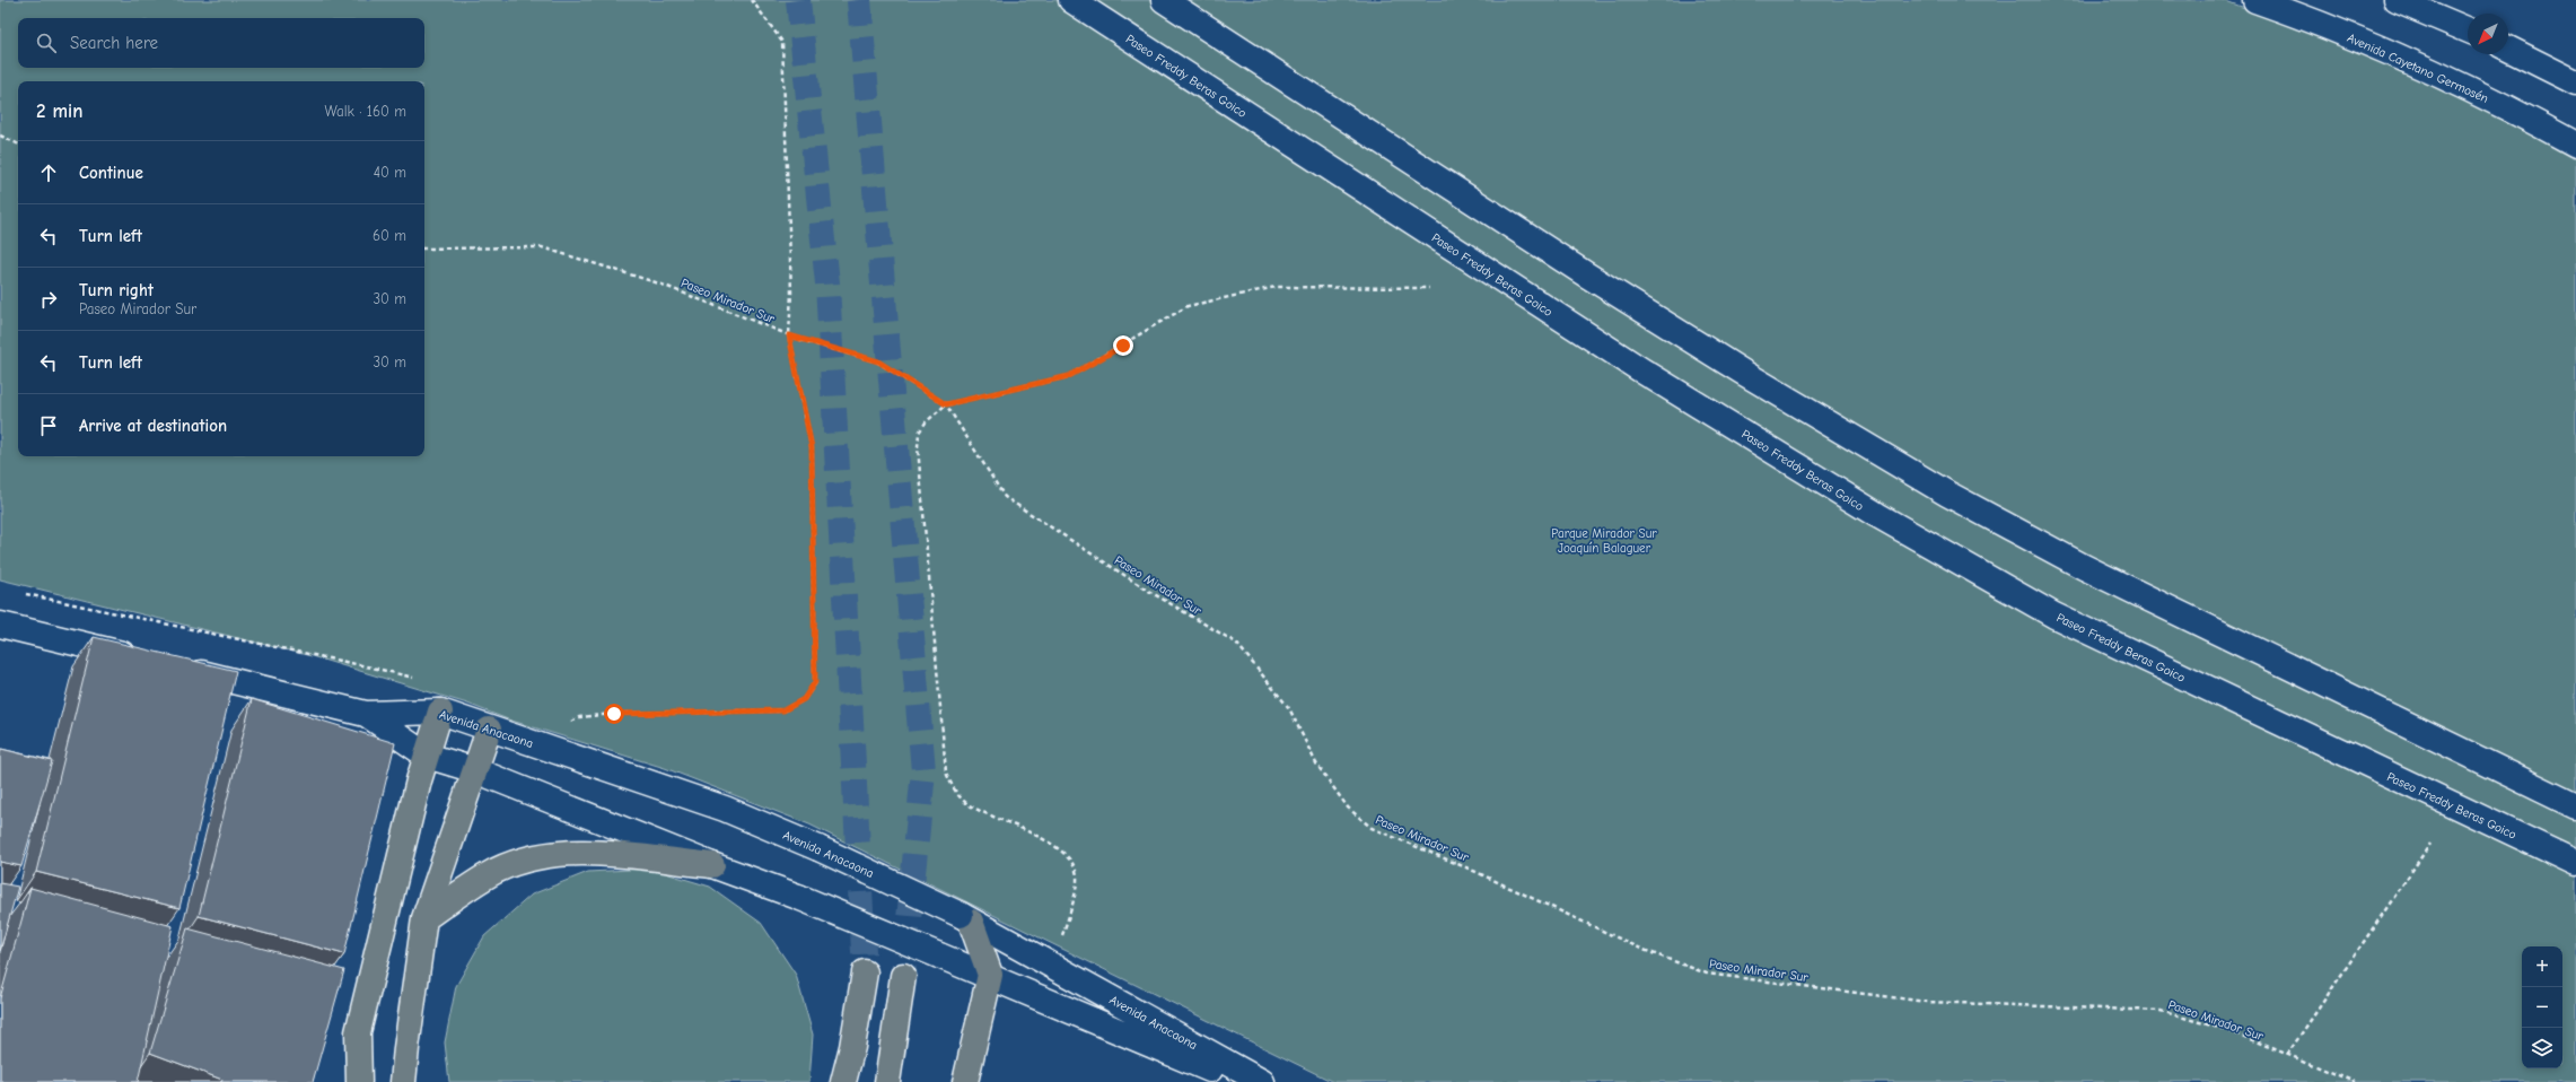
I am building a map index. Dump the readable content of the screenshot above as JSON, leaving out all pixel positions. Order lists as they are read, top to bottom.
{
  "streets": {
    "street": ["Avenida Cayetano Germosén", "Paseo Freddy Beras Goico", "Avenida Anacaona"],
    "path": ["Paseo Mirador Sur"]
  },
  "parks": ["Parque Mirador Sur Joaquín Balaguer"],
  "north": "bottom left",
  "page": {
    "search": "Search here",
    "heading": ["2 min", "Walk · 160 m"],
    "list": [
      ["Continue", "40 m"],
      ["Turn left", "60 m"],
      ["Turn right", "Paseo Mirador Sur", "30 m"],
      ["Turn left", "30 m"],
      "Arrive at destination"
    ],
    "map_buttons": ["+", "−"]
  }
}
